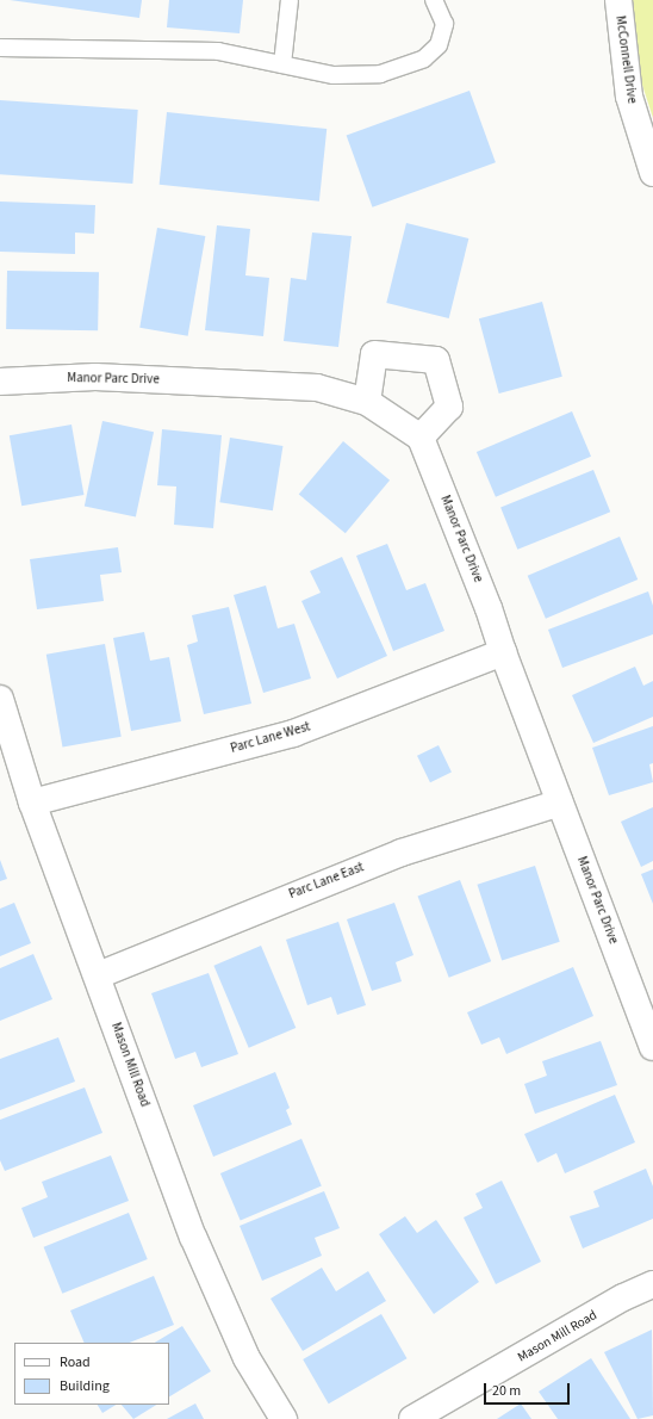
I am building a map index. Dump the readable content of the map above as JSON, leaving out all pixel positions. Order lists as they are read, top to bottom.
{
  "streets": {
    "street": [
      "McConnell Drive",
      "Manor Parc Drive",
      "Parc Lane West",
      "Parc Lane East",
      "Mason Mill Road"
    ]
  },
  "crossings": [
    ["Manor Parc Drive", "Parc Lane West"],
    ["Manor Parc Drive", "Parc Lane East"],
    ["Parc Lane West", "Mason Mill Road"],
    ["Parc Lane East", "Mason Mill Road"]
  ],
  "legend": ["Road", "Building"],
  "scale_bar": "20 m"
}
